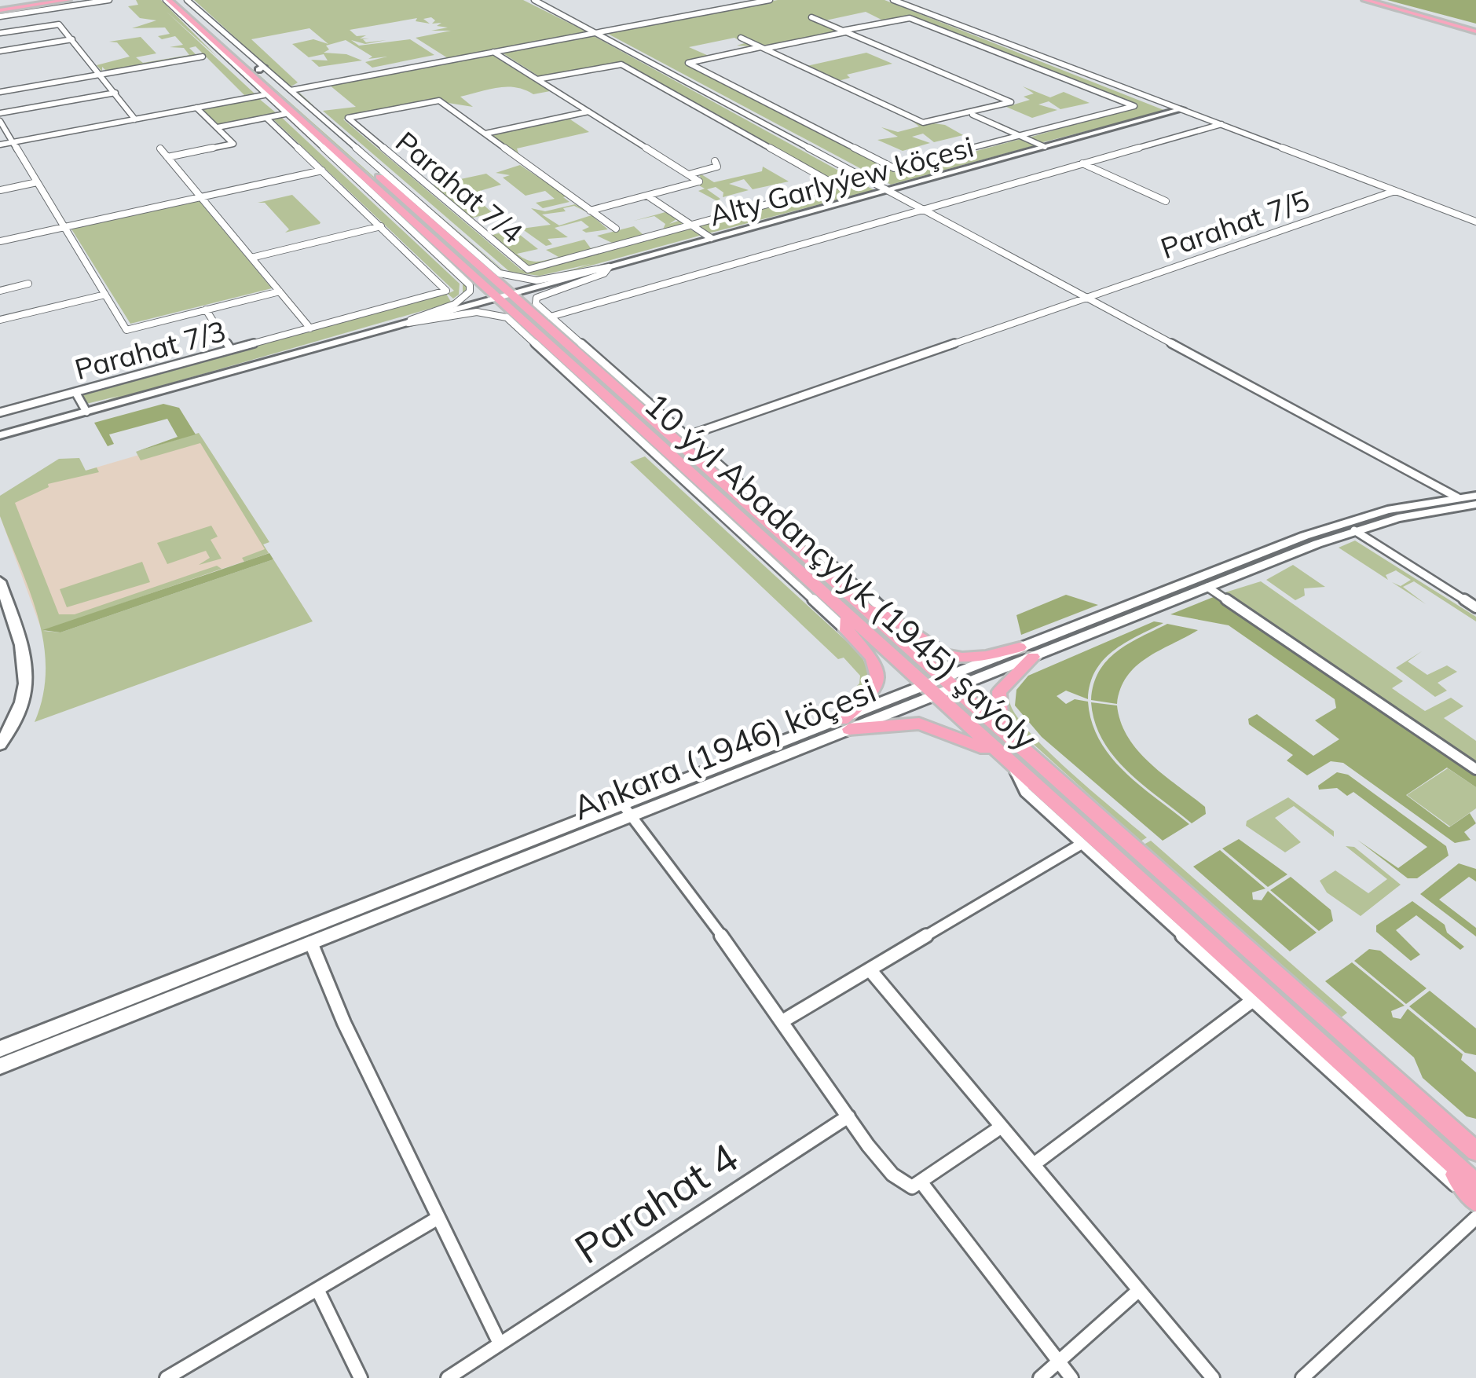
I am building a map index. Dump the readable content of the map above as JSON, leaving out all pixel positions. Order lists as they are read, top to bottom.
{
  "streets": {
    "main road": ["Alty Garlyýew köçesi", "10 ýyl Abadançylyk (1945) şaýoly", "Ankara (1946) köçesi"],
    "street": [
      "Parahat 7/4",
      "Parahat 7/5",
      "Parahat 7/3",
      "Parahat 4"
    ]
  },
  "crossings": [
    ["Alty Garlyýew köçesi", "10 ýyl Abadançylyk (1945) şaýoly"],
    ["10 ýyl Abadançylyk (1945) şaýoly", "Ankara (1946) köçesi"]
  ]
}
